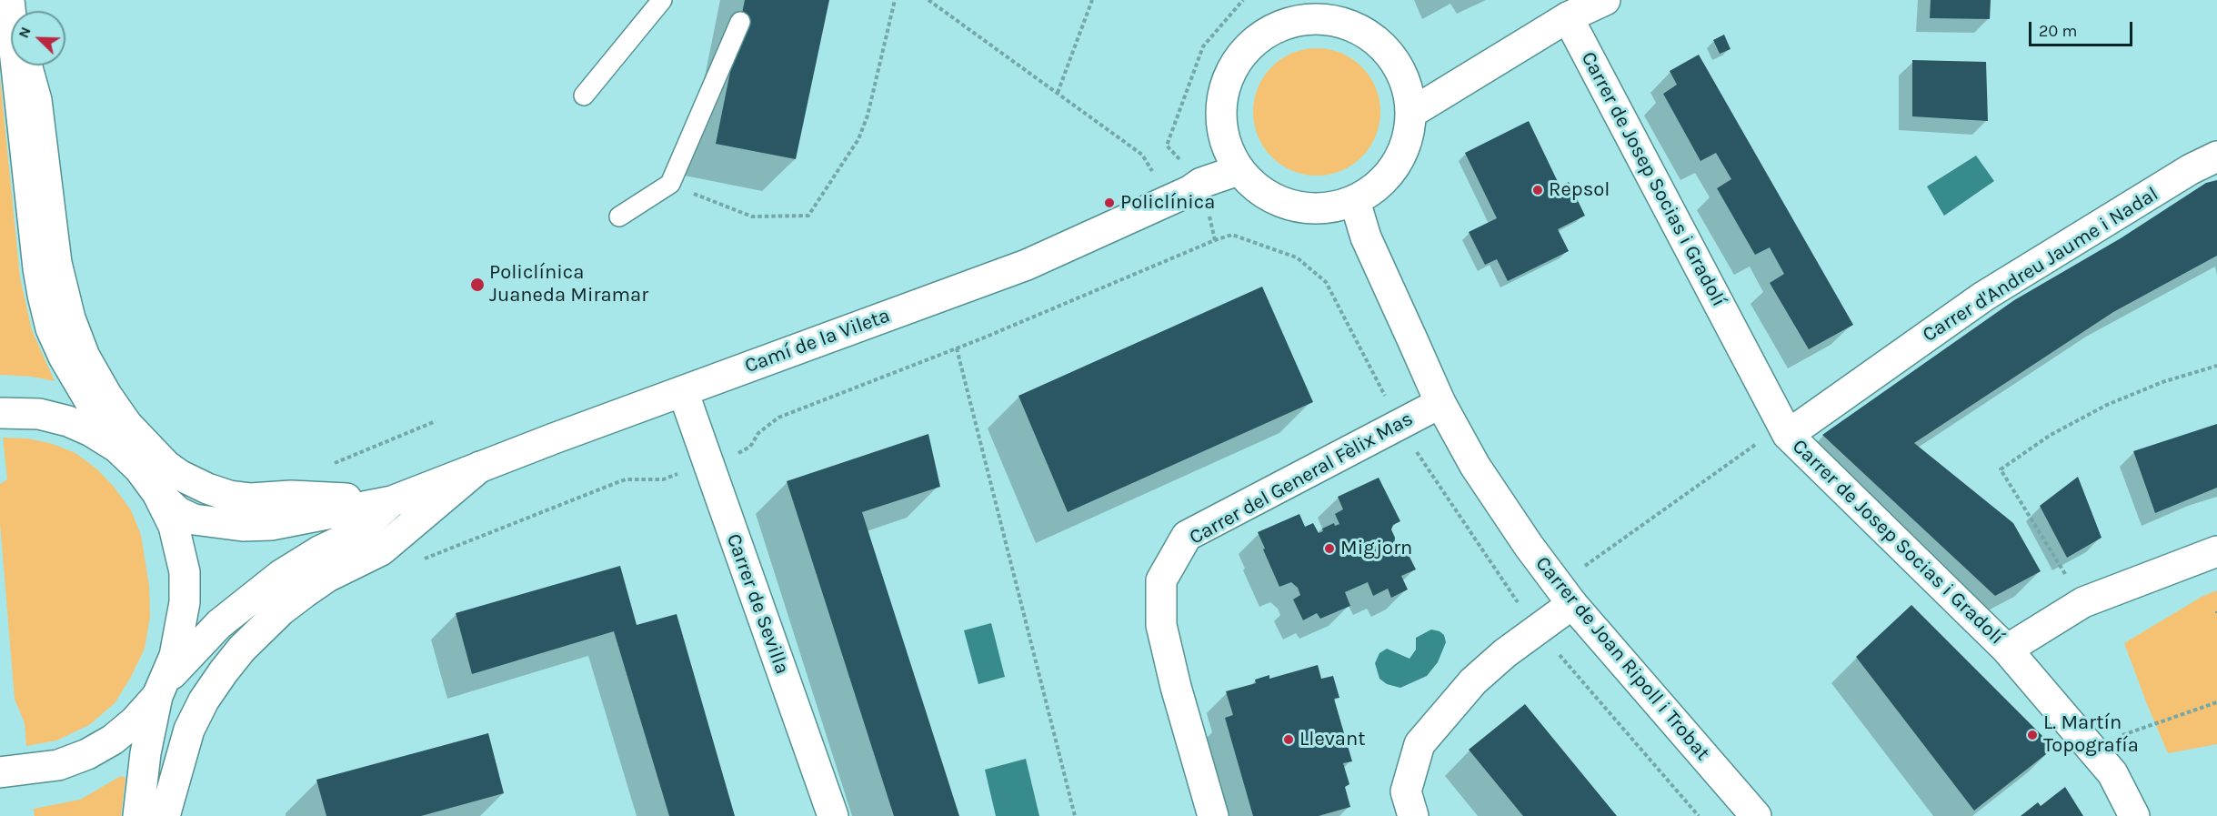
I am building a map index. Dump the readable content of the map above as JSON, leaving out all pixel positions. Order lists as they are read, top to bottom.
{
  "streets": {
    "main road": [
      "Carrer de Josep Socias i Gradolí",
      "Carrer d'Andreu Jaume i Nadal",
      "Camí de la Vileta",
      "Carrer del General Fèlix Mas",
      "Carrer de Sevilla",
      "Carrer de Joan Ripoll i Trobat"
    ]
  },
  "crossings": [
    ["Carrer de Josep Socias i Gradolí", "Carrer d'Andreu Jaume i Nadal"],
    ["Camí de la Vileta", "Carrer de Sevilla"],
    ["Camí de la Vileta", "Carrer de Joan Ripoll i Trobat"],
    ["Carrer del General Fèlix Mas", "Carrer de Joan Ripoll i Trobat"]
  ],
  "places": [
    "Repsol",
    "Policlínica",
    "Policlínica Juaneda Miramar",
    "Migjorn",
    "L. Martín Topografía",
    "Llevant"
  ],
  "scale_bar": "20 m",
  "north": "top left"
}
